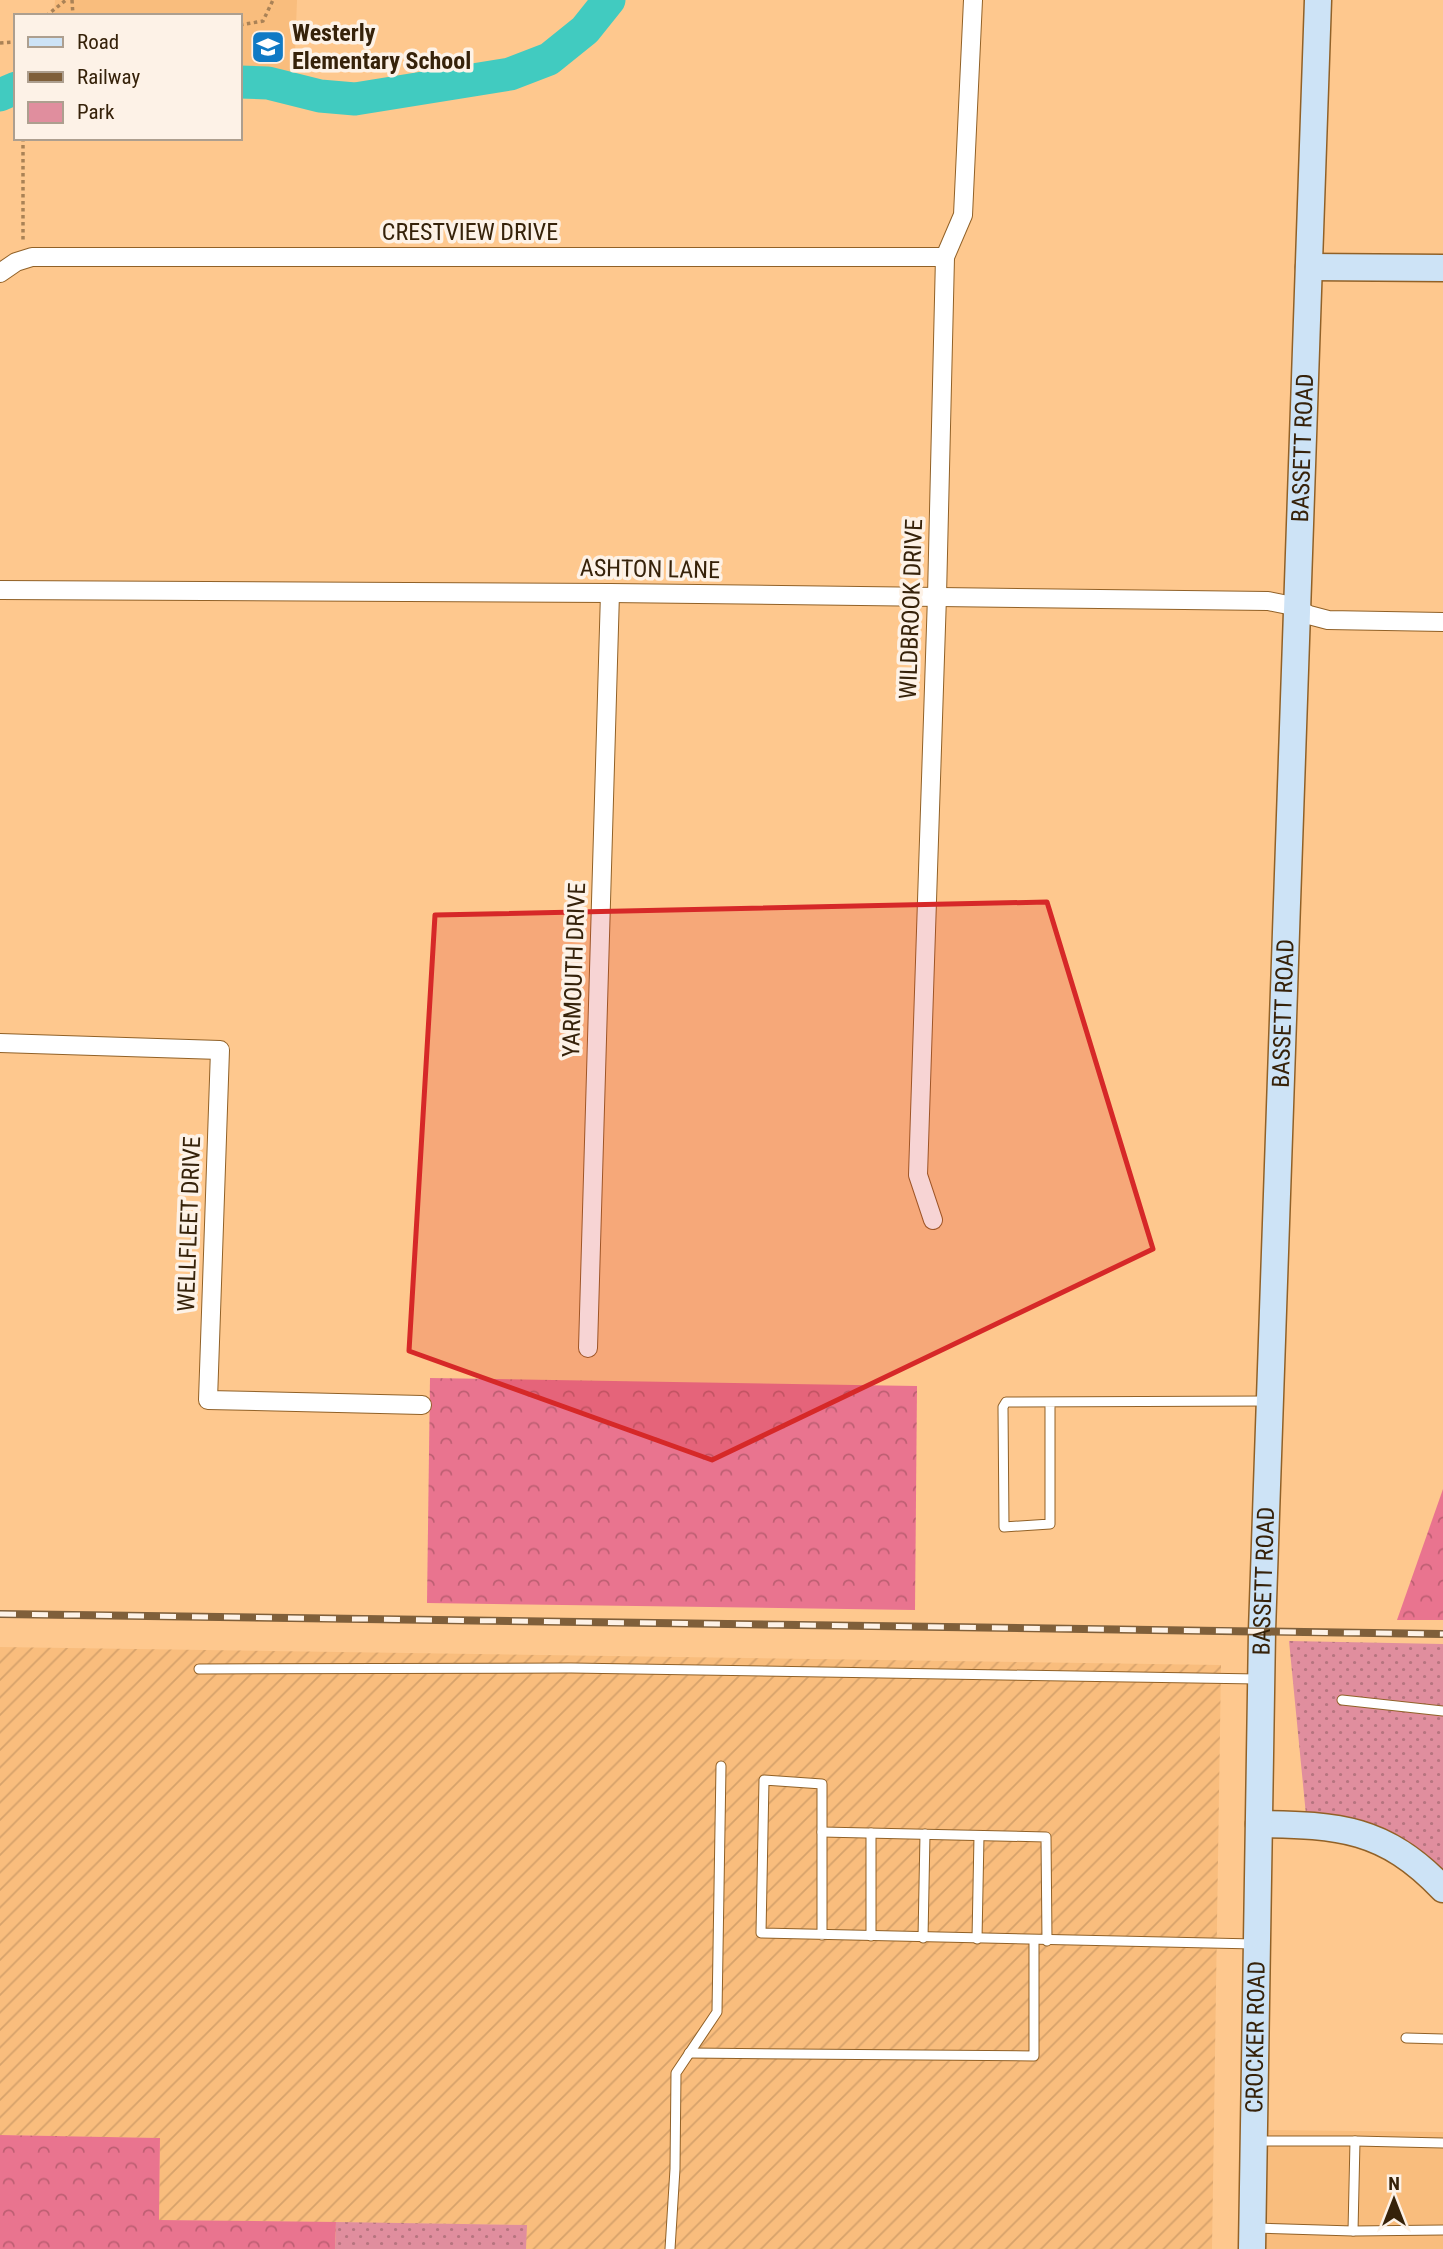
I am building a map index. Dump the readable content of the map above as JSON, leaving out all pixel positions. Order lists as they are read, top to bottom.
{
  "streets": {
    "main road": ["BASSETT ROAD", "CROCKER ROAD"],
    "street": [
      "CRESTVIEW DRIVE",
      "ASHTON LANE",
      "WILDBROOK DRIVE",
      "YARMOUTH DRIVE",
      "WELLFLEET DRIVE"
    ]
  },
  "crossings": [
    ["CRESTVIEW DRIVE", "WILDBROOK DRIVE"],
    ["BASSETT ROAD", "ASHTON LANE"],
    ["BASSETT ROAD", "CROCKER ROAD"],
    ["ASHTON LANE", "WILDBROOK DRIVE"],
    ["ASHTON LANE", "YARMOUTH DRIVE"]
  ],
  "places": {
    "school or university": ["Westerly Elementary School"]
  },
  "legend": ["Road", "Railway", "Park"],
  "north": "top"
}
